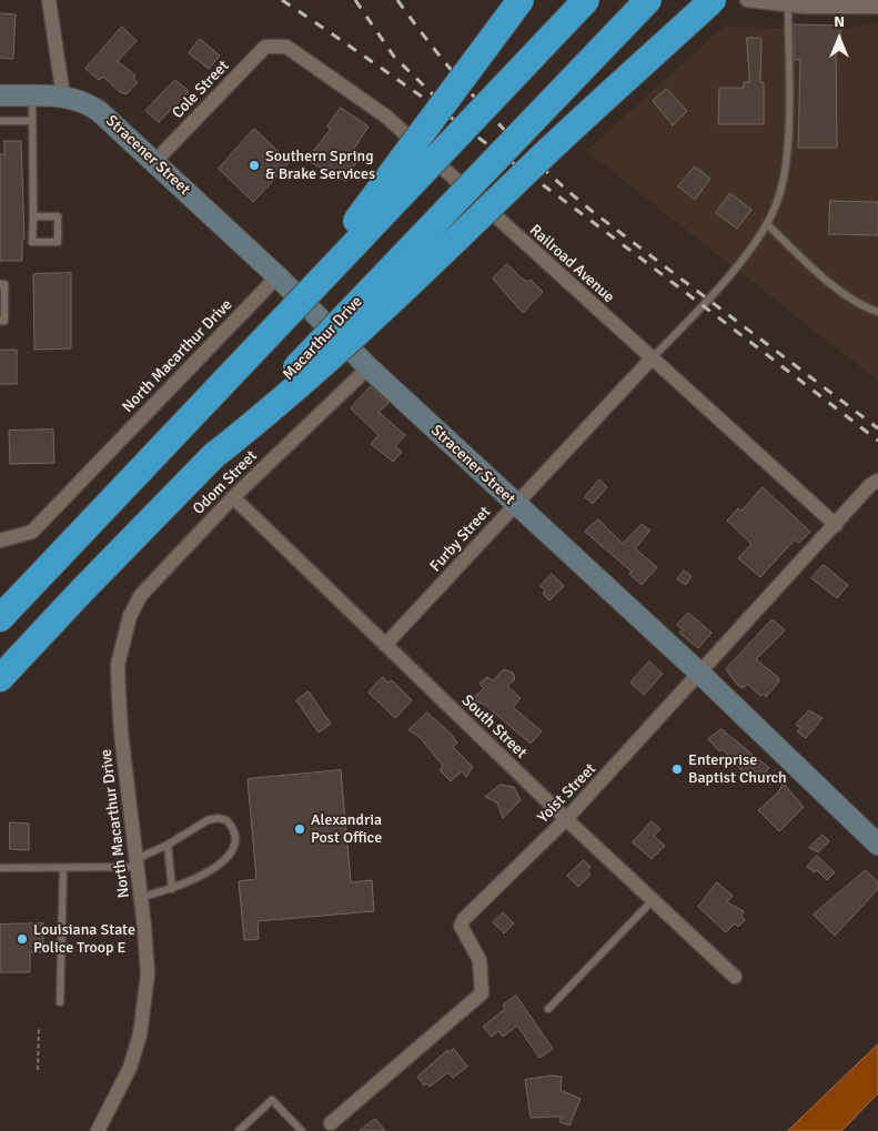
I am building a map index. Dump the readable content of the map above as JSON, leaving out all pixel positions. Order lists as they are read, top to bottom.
{
  "streets": {
    "highway": ["Macarthur Drive"],
    "street": [
      "Cole Street",
      "Stracener Street",
      "Railroad Avenue",
      "North Macarthur Drive",
      "Odom Street",
      "Furby Street",
      "South Street",
      "Yoist Street"
    ]
  },
  "crossings": [
    ["Cole Street", "Stracener Street"],
    ["Cole Street", "Railroad Avenue"],
    ["Stracener Street", "North Macarthur Drive"],
    ["Stracener Street", "Odom Street"],
    ["Stracener Street", "Furby Street"],
    ["Stracener Street", "Yoist Street"],
    ["Railroad Avenue", "Furby Street"],
    ["Railroad Avenue", "Yoist Street"],
    ["North Macarthur Drive", "Odom Street"],
    ["Odom Street", "South Street"],
    ["Furby Street", "South Street"],
    ["South Street", "Yoist Street"]
  ],
  "places": [
    "Southern Spring & Brake Services",
    "Enterprise Baptist Church",
    "Alexandria Post Office",
    "Louisiana State Police Troop E"
  ],
  "north": "top"
}
